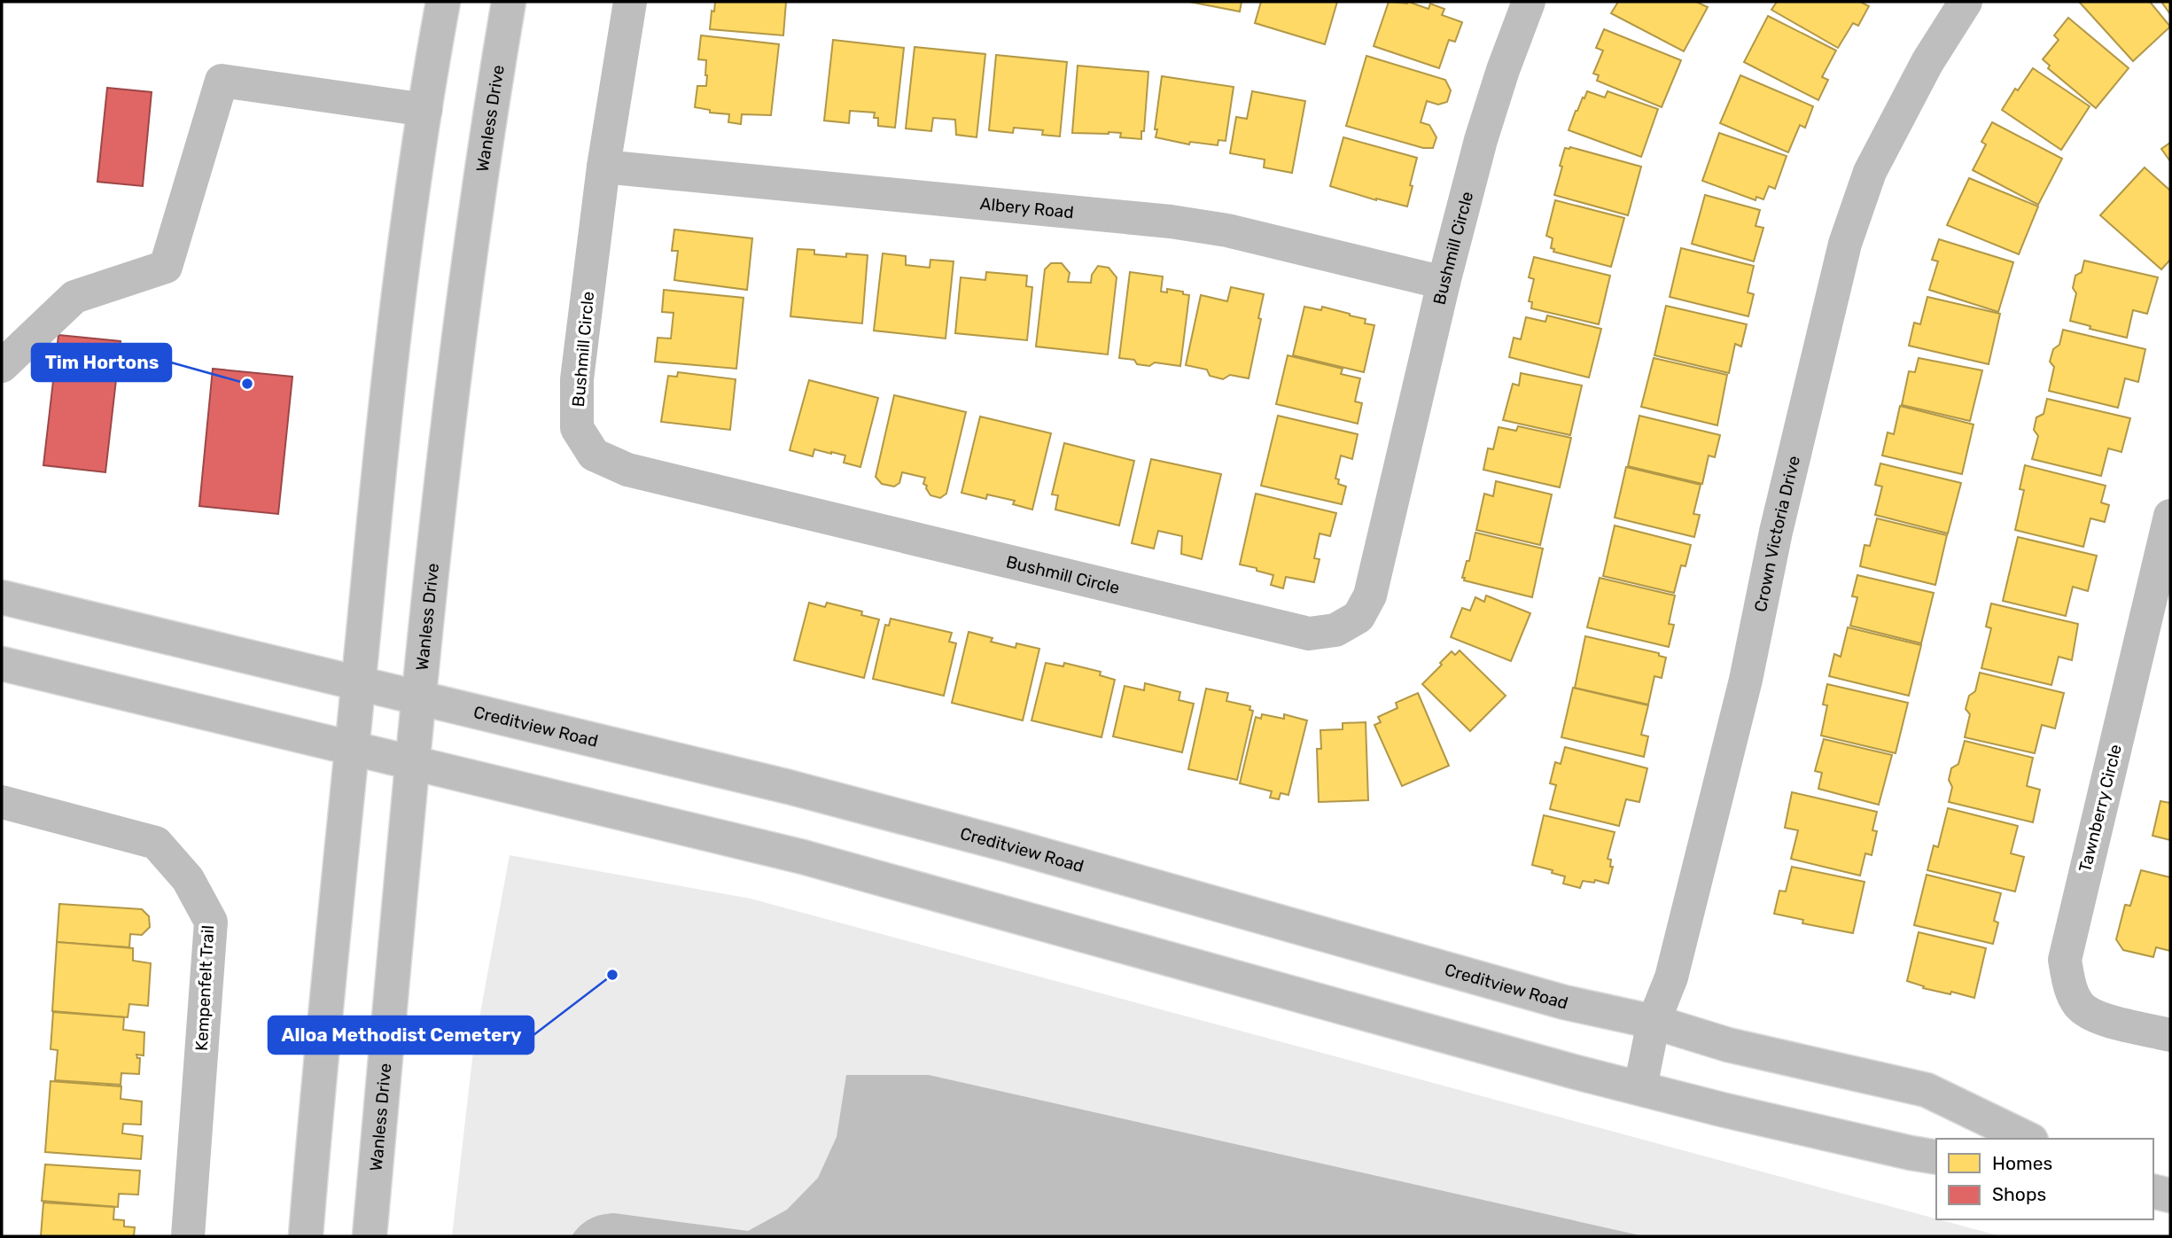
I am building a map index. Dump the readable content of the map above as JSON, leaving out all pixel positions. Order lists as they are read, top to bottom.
{
  "streets": {
    "main road": [
      "Wanless Drive",
      "Albery Road",
      "Bushmill Circle",
      "Crown Victoria Drive",
      "Creditview Road",
      "Tawnberry Circle",
      "Kempenfelt Trail"
    ]
  },
  "crossings": [
    ["Wanless Drive", "Creditview Road"],
    ["Albery Road", "Bushmill Circle"],
    ["Crown Victoria Drive", "Creditview Road"]
  ],
  "places": ["Tim Hortons", "Alloa Methodist Cemetery"],
  "legend": ["Homes", "Shops"]
}
